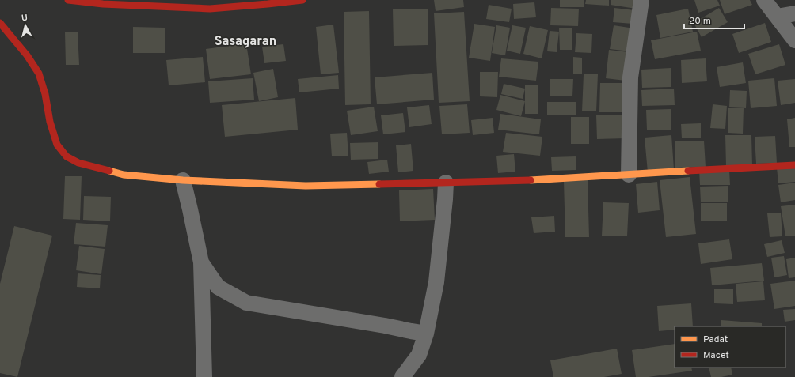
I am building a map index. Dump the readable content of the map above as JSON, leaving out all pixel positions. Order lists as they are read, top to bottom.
{
  "districts": ["Sasagaran"],
  "legend": ["Padat", "Macet"],
  "scale_bar": "20 m",
  "north": "top"
}
